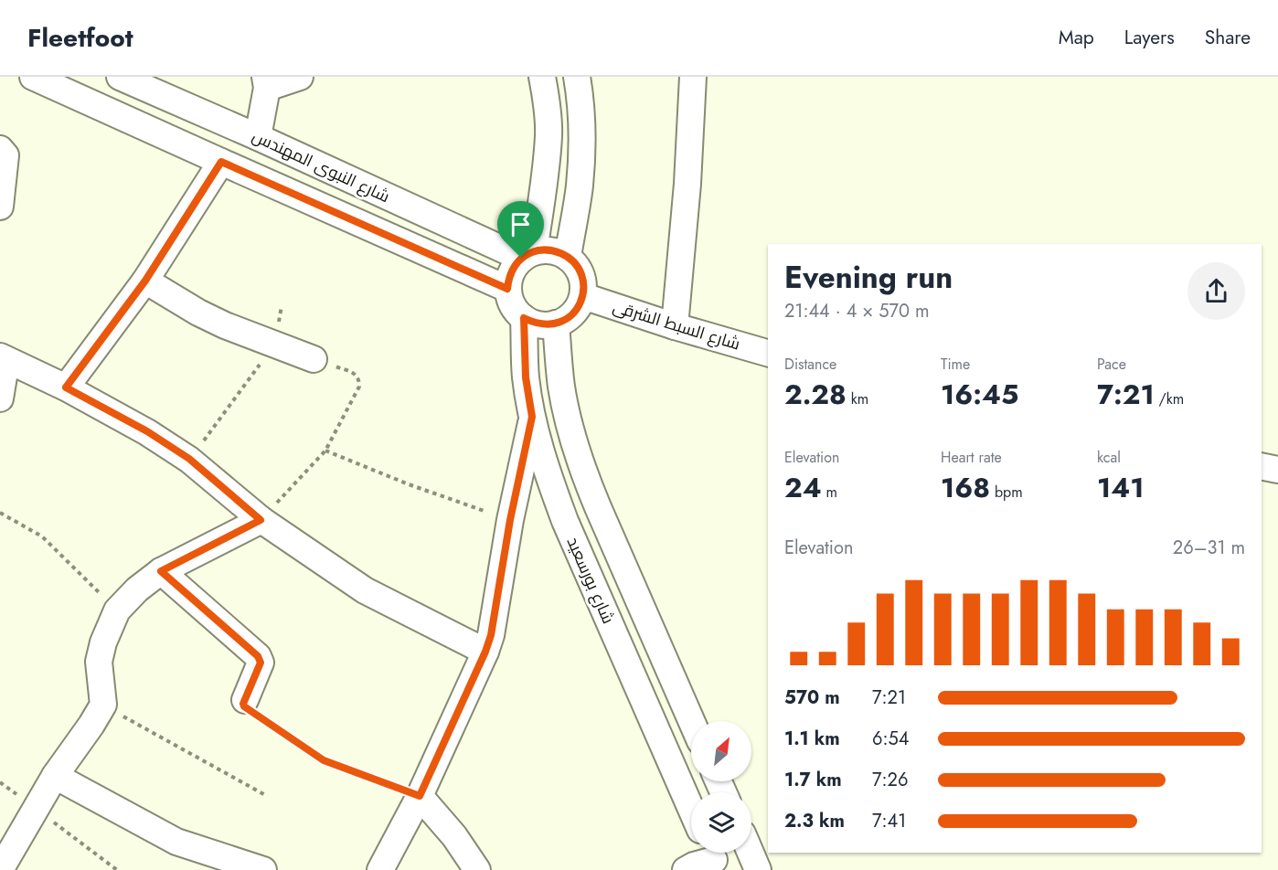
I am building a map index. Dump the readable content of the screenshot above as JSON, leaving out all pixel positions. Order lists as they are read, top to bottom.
{
  "streets": {
    "street": ["شارع النبوى المهندس", "شارع السبط الشرقى", "شارع بورسعيد"]
  },
  "crossings": [
    ["شارع النبوى المهندس", "شارع السبط الشرقى"],
    ["شارع النبوى المهندس", "شارع بورسعيد"],
    ["شارع السبط الشرقى", "شارع بورسعيد"]
  ],
  "north": "top right",
  "page": {
    "header": "Fleetfoot",
    "nav": ["Map", "Layers", "Share"],
    "heading": ["Evening run", "21:44 · 4 × 570 m"],
    "stats": [
      ["Distance", "2.28 km"],
      ["Time", "16:45"],
      ["Pace", "7:21 /km"],
      ["Elevation", "24 m"],
      ["Heart rate", "168 bpm"],
      ["kcal", "141"]
    ],
    "chart": ["Elevation", "26–31 m"],
    "list": [
      {
        "name": "570 m",
        "note": "7:21"
      },
      {
        "name": "1.1 km",
        "note": "6:54"
      },
      {
        "name": "1.7 km",
        "note": "7:26"
      },
      {
        "name": "2.3 km",
        "note": "7:41"
      }
    ]
  }
}
